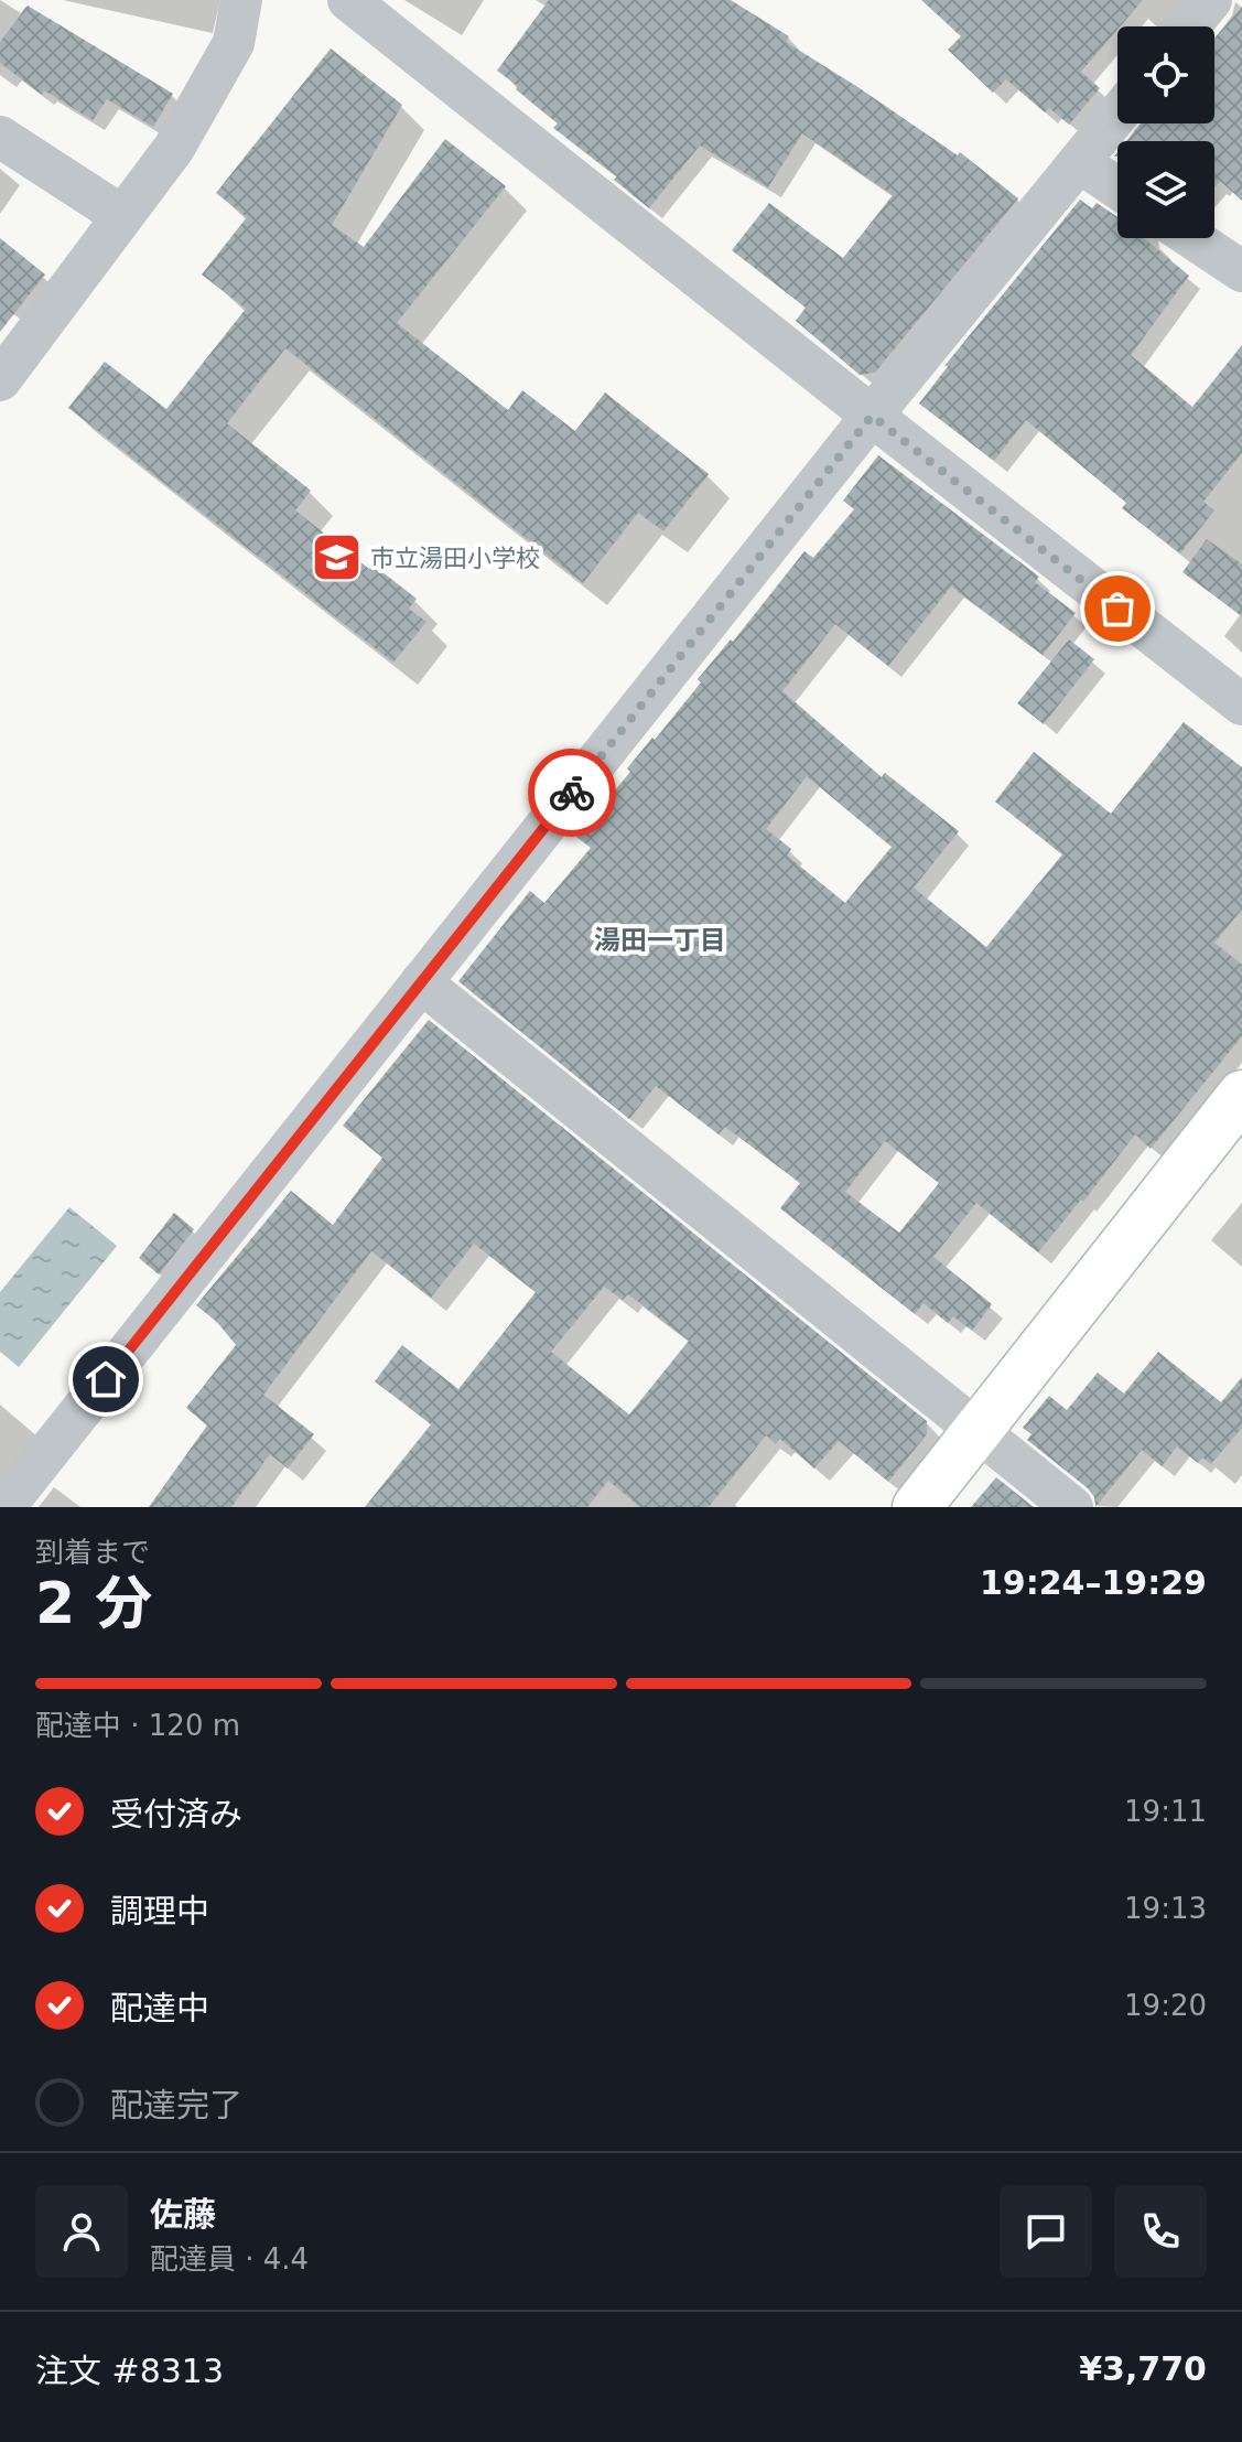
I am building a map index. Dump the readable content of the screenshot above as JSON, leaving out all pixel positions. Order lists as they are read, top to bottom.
{
  "districts": ["湯田一丁目"],
  "places": {
    "school or university": ["市立湯田小学校"]
  },
  "page": {
    "heading": ["2 分", "到着まで", "19:24–19:29"],
    "panel": [
      "佐藤",
      "配達員 · 4.4",
      "注文 #8313",
      "¥3,770"
    ],
    "bar": "配達中 · 120 m",
    "list": [
      ["受付済み", "19:11"],
      ["調理中", "19:13"],
      ["配達中", "19:20"],
      "配達完了"
    ]
  }
}
